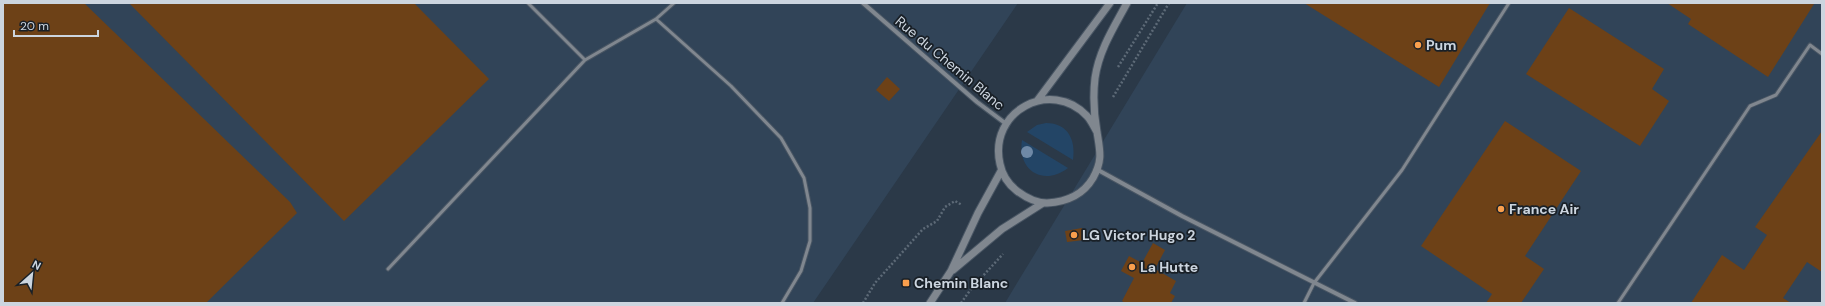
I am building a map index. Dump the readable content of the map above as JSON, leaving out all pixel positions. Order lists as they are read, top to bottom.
{
  "streets": {
    "street": ["Rue du Chemin Blanc"]
  },
  "places": {
    "other": [
      "Pum",
      "France Air",
      "LG Victor Hugo 2",
      "La Hutte"
    ],
    "transit": ["Chemin Blanc"]
  },
  "scale_bar": "20 m",
  "north": "top right"
}
